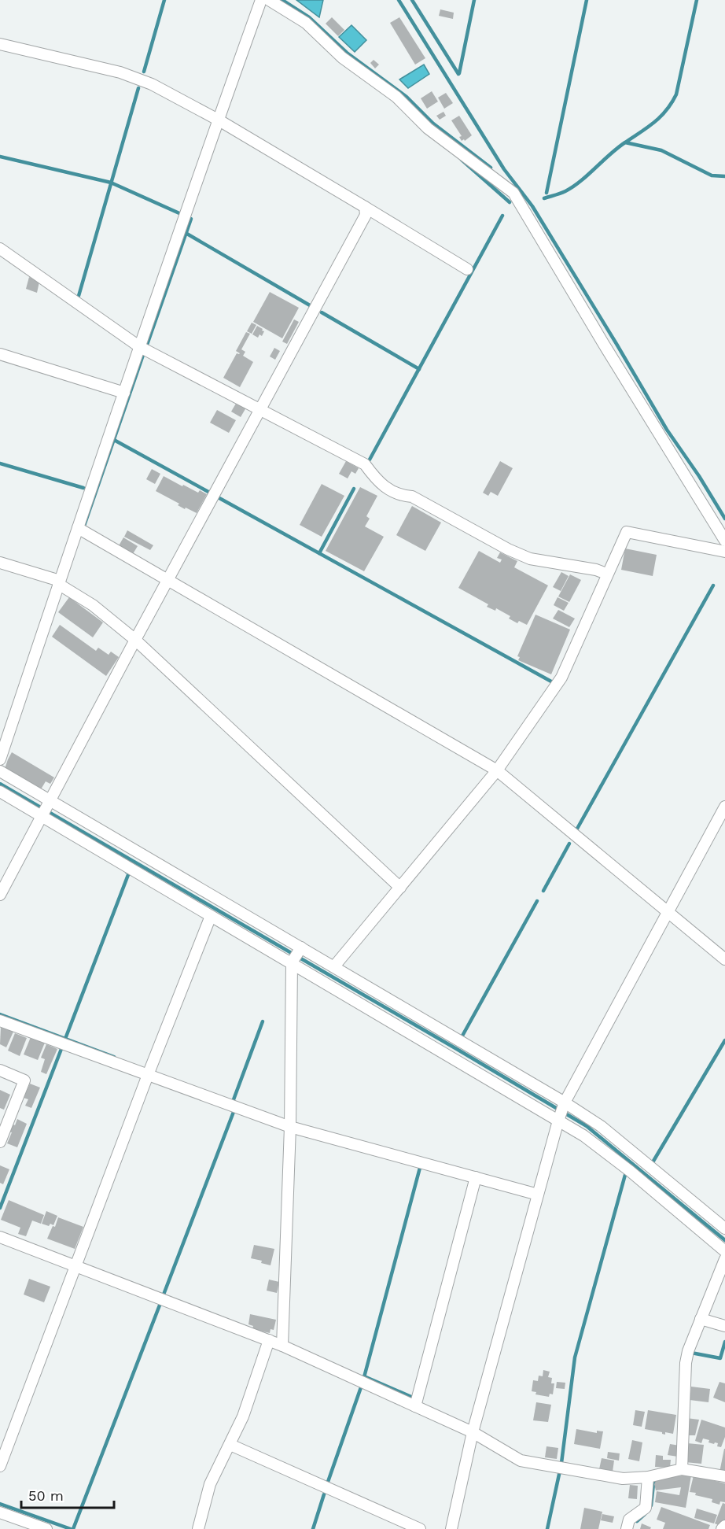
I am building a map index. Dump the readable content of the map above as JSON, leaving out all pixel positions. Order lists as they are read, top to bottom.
{
  "scale_bar": "50 m"
}
